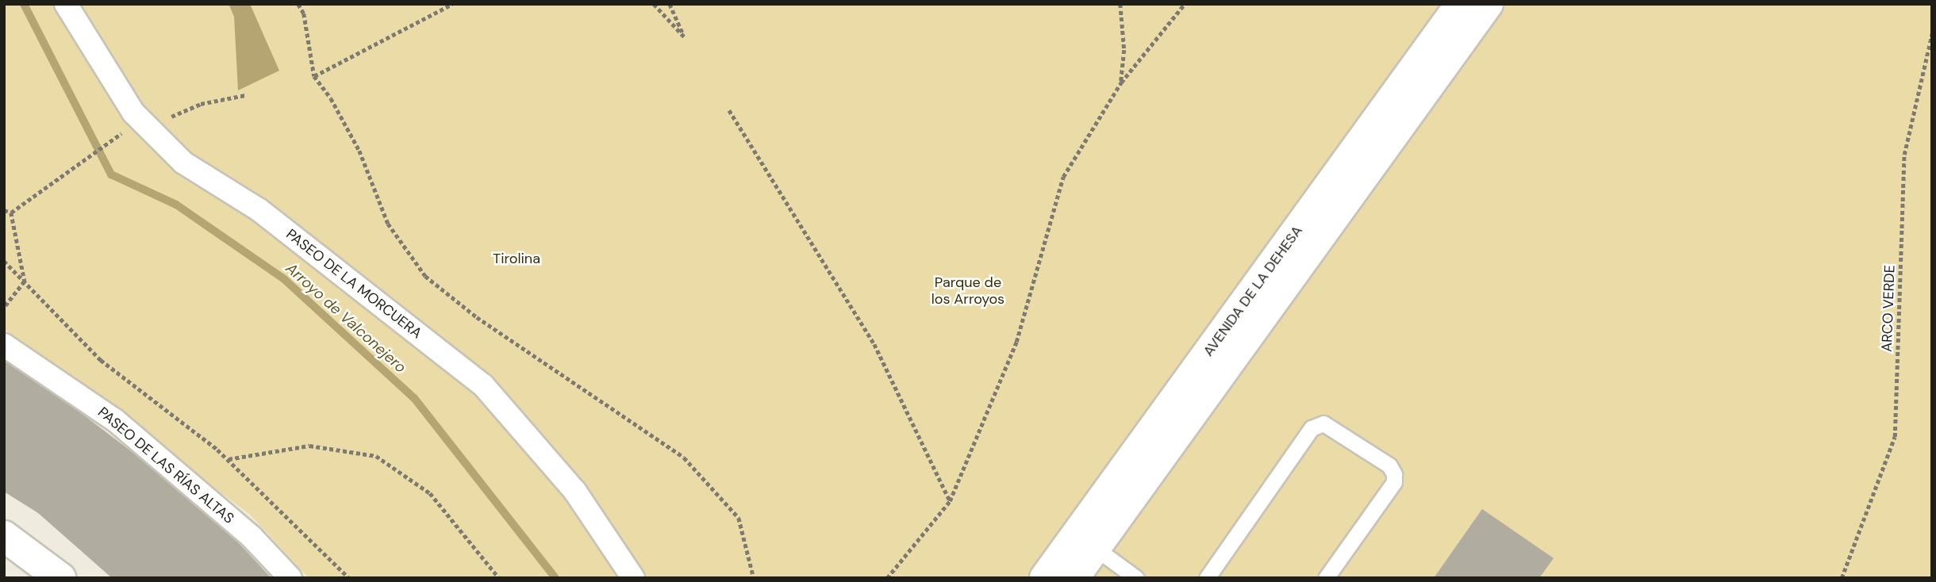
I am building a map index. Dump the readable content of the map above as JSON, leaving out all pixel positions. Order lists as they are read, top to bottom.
{
  "streets": {
    "street": ["PASEO DE LA MORCUERA", "AVENIDA DE LA DEHESA", "PASEO DE LAS RÍAS ALTAS"],
    "path": ["ARCO VERDE"]
  },
  "water": ["Arroyo de Valconejero"],
  "parks": ["Tirolina", "Parque de los Arroyos"]
}
